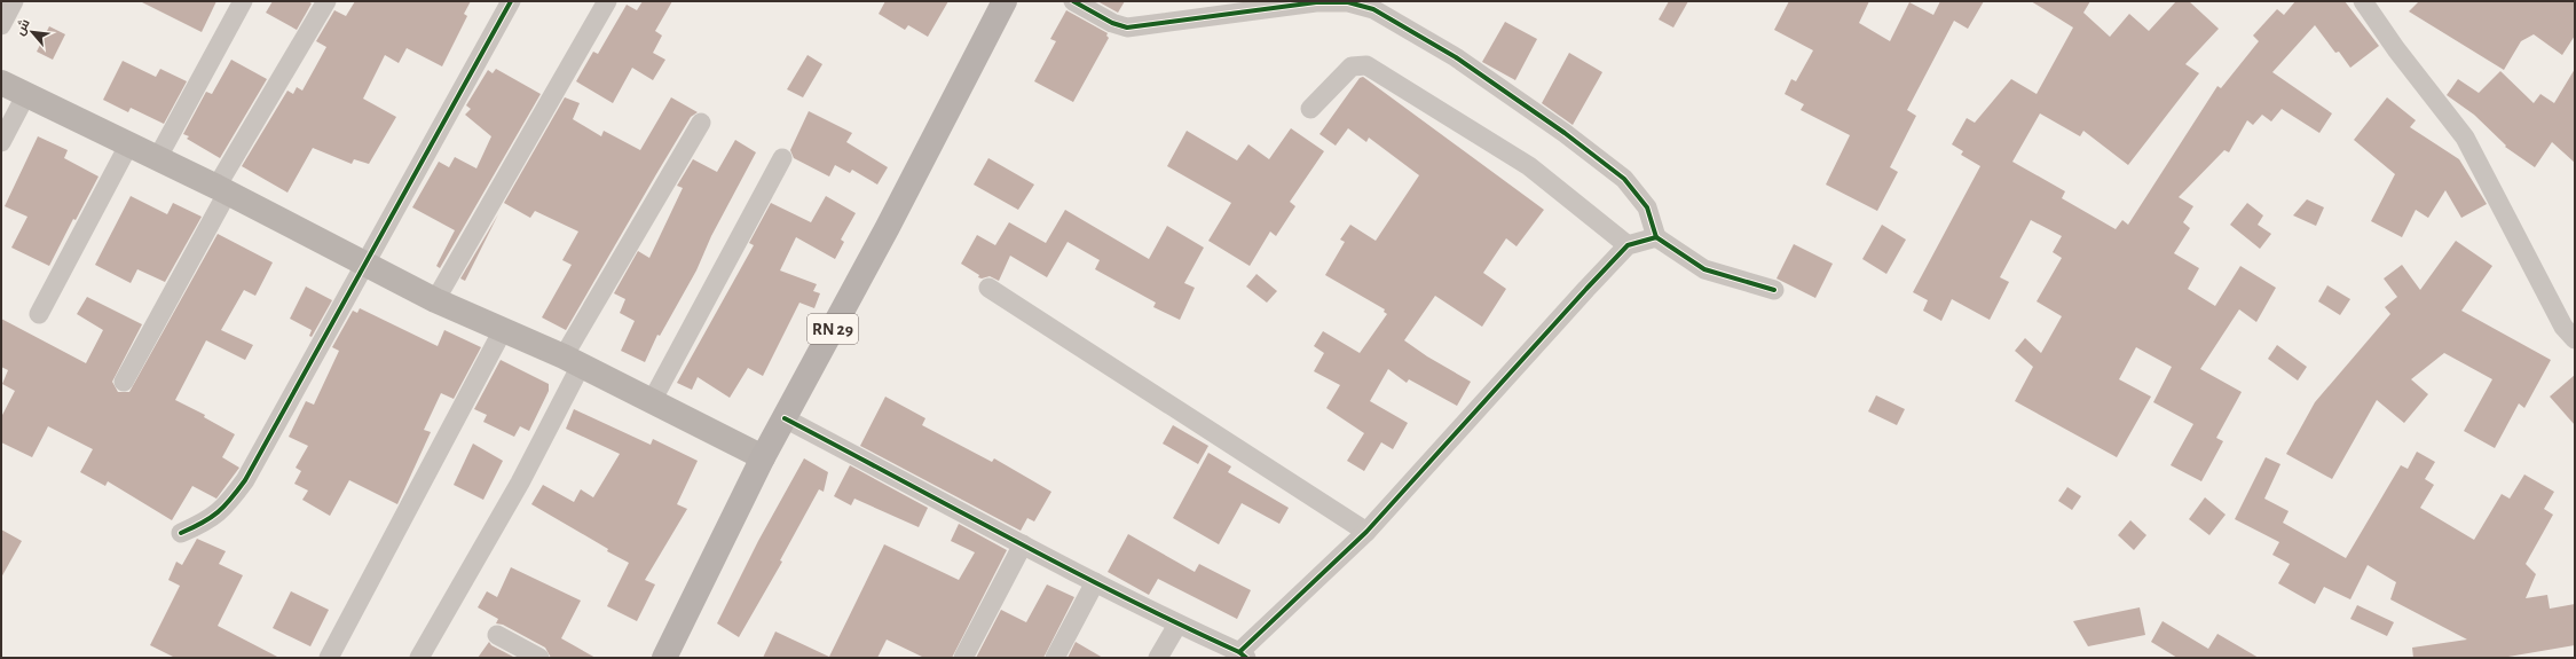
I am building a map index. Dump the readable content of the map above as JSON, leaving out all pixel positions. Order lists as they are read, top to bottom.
{
  "streets": {
    "main road": ["RN 29"]
  },
  "north": "top left"
}
